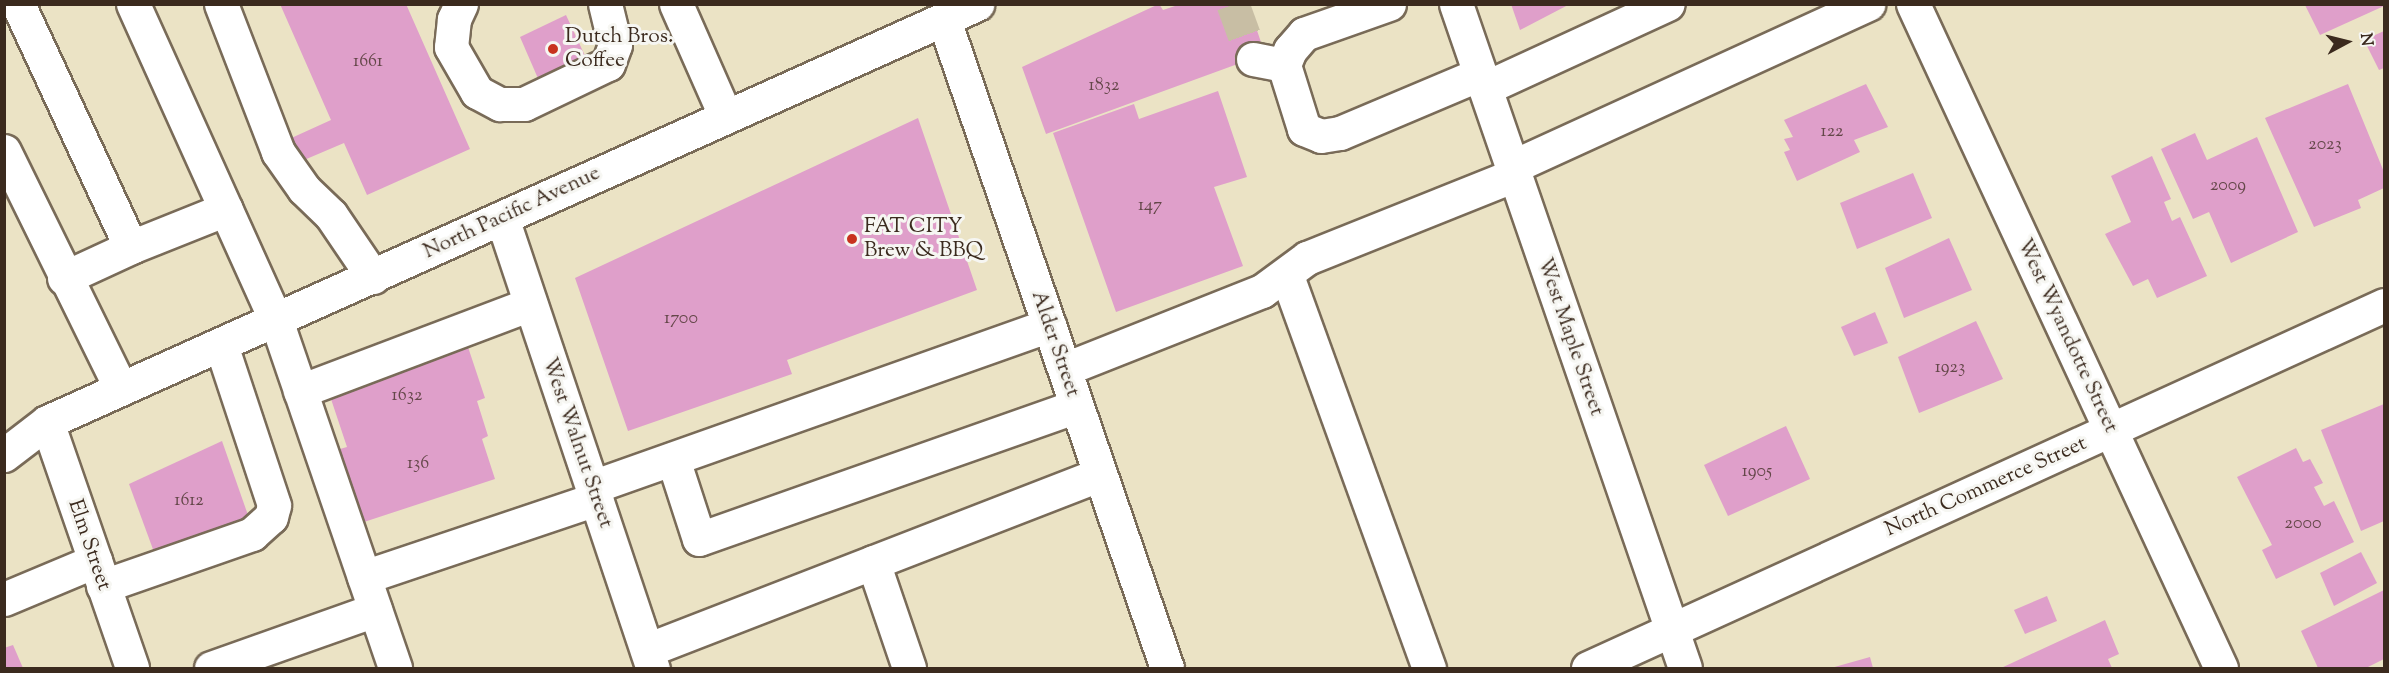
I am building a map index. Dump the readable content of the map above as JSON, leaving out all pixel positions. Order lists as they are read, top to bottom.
{
  "streets": {
    "street": [
      "North Pacific Avenue",
      "West Wyandotte Street",
      "West Maple Street",
      "Alder Street",
      "West Walnut Street",
      "North Commerce Street",
      "Elm Street"
    ]
  },
  "crossings": [
    ["North Pacific Avenue", "Alder Street"],
    ["North Pacific Avenue", "West Walnut Street"],
    ["North Pacific Avenue", "Elm Street"],
    ["West Wyandotte Street", "North Commerce Street"],
    ["West Maple Street", "North Commerce Street"]
  ],
  "places": ["Dutch Bros. Coffee", "FAT CITY Brew & BBQ"],
  "house_numbers": [
    "1661",
    "1832",
    "122",
    "2023",
    "2009",
    "147",
    "1700",
    "1923",
    "1632",
    "136",
    "1905",
    "1612",
    "2000"
  ],
  "north": "right"
}
